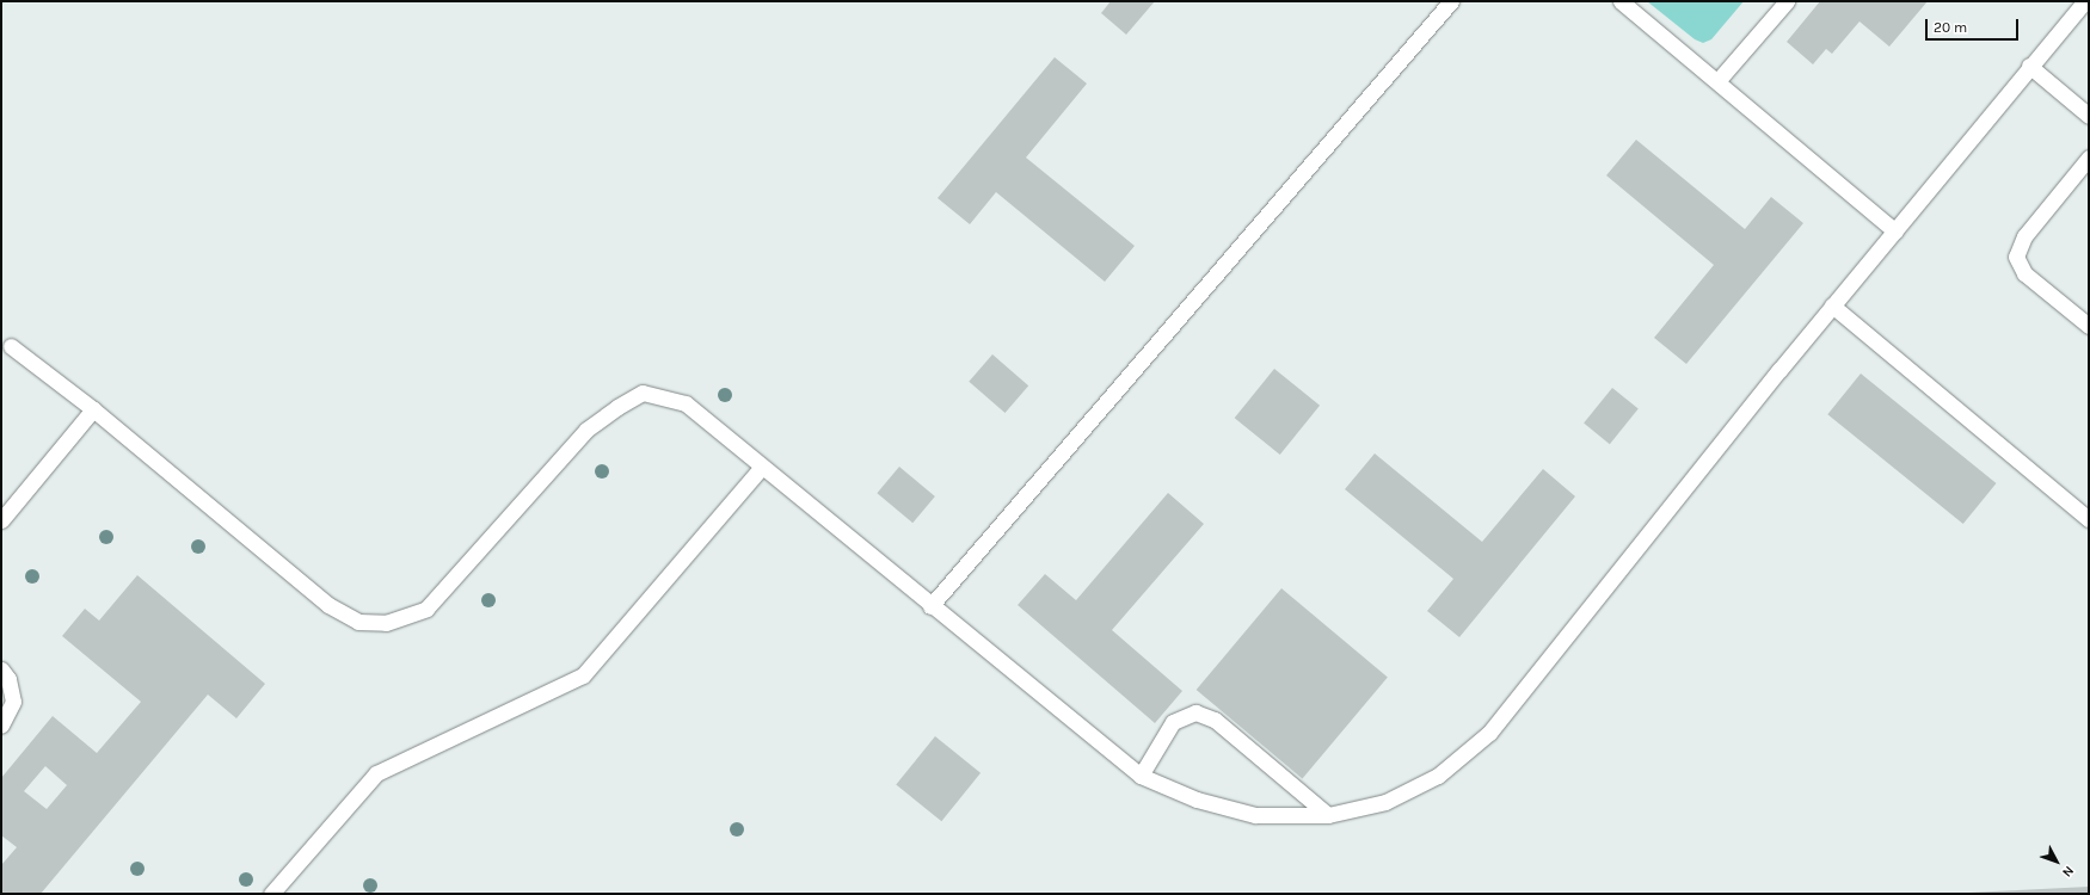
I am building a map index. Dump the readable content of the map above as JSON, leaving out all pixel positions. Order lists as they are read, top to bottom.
{
  "scale_bar": "20 m",
  "north": "bottom right"
}
